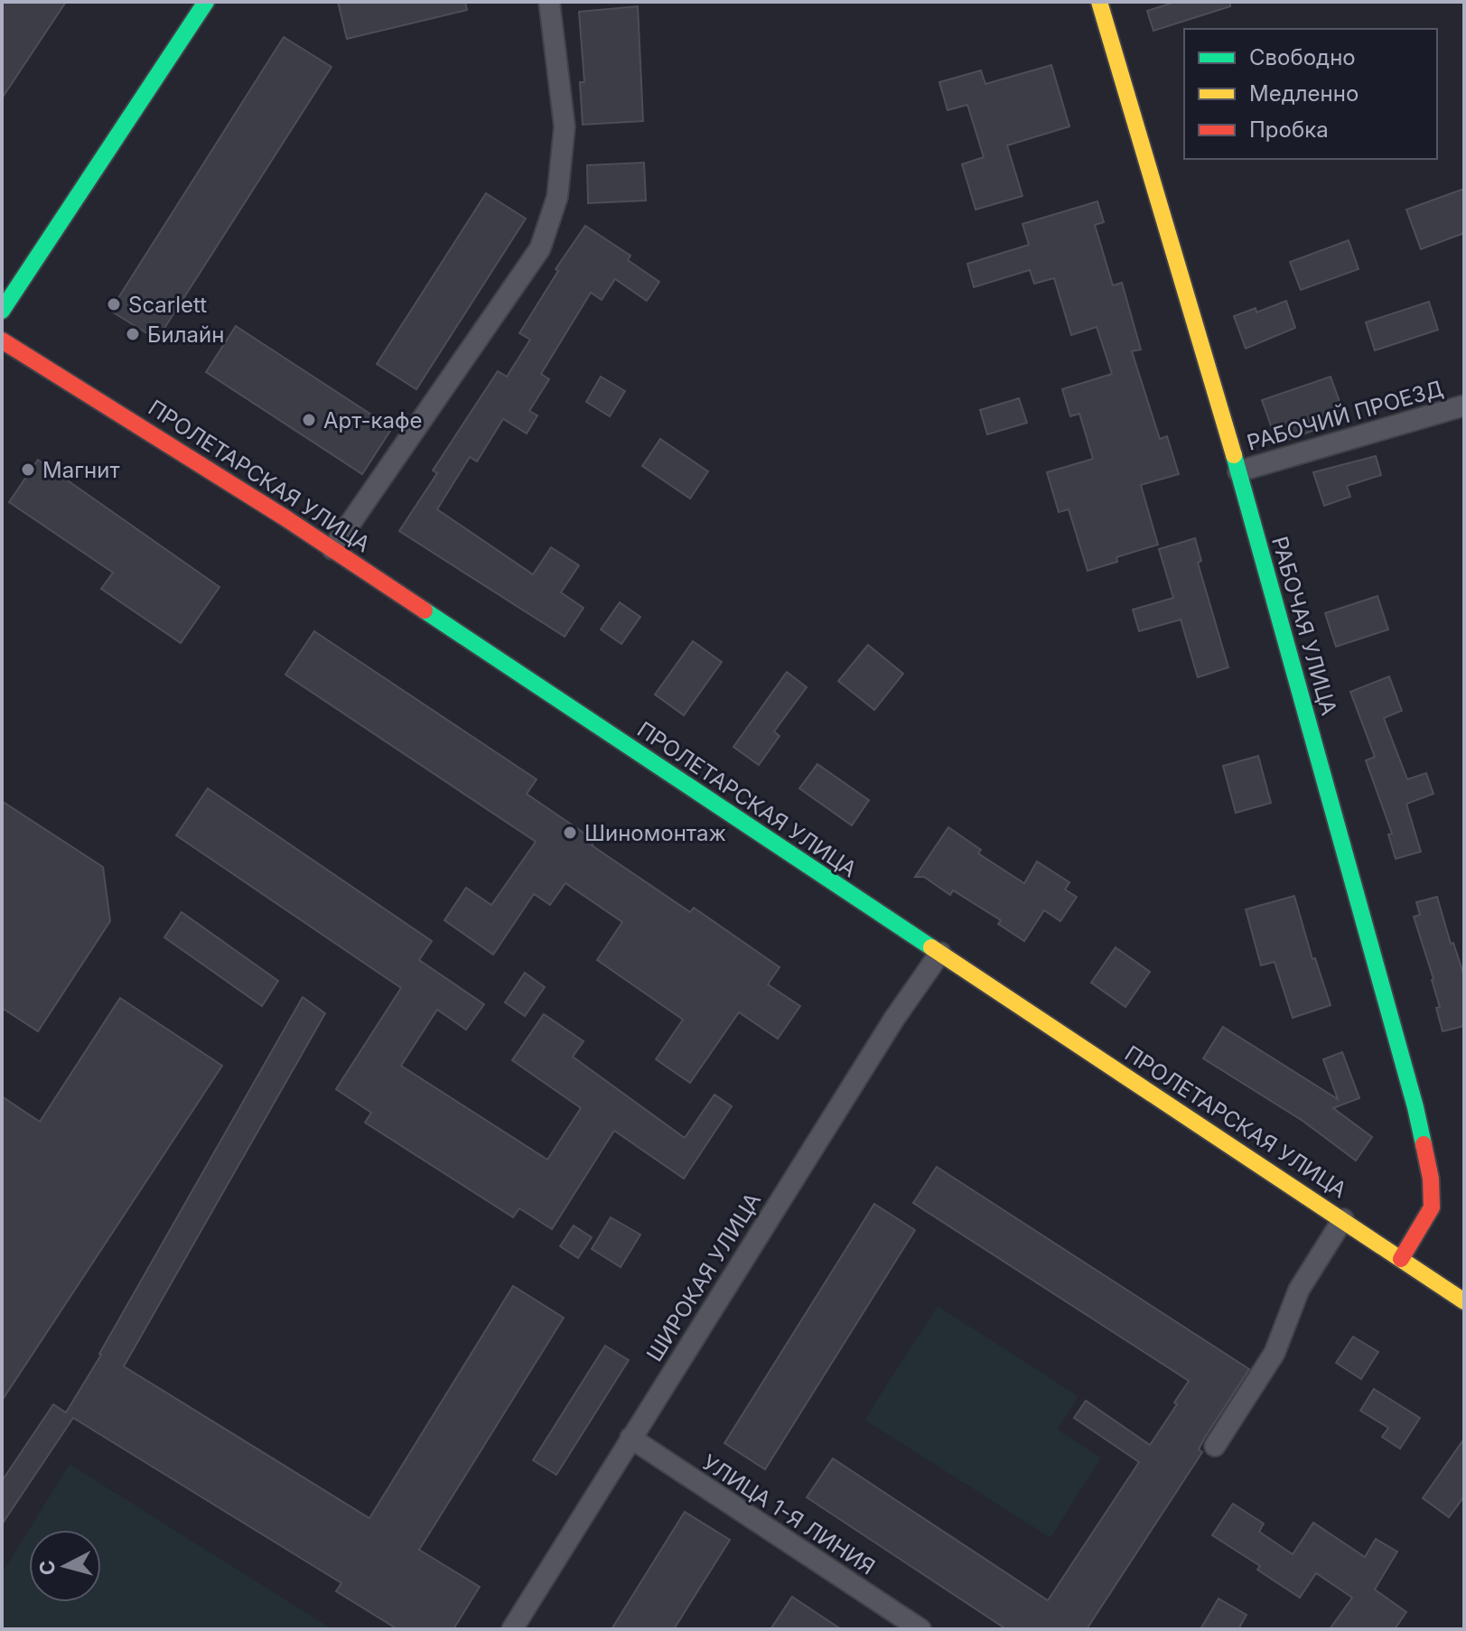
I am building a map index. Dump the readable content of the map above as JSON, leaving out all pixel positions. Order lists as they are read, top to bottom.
{
  "streets": {
    "main road": ["ПРОЛЕТАРСКАЯ УЛИЦА", "РАБОЧАЯ УЛИЦА"],
    "street": ["РАБОЧИЙ ПРОЕЗД", "ШИРОКАЯ УЛИЦА", "УЛИЦА 1-Я ЛИНИЯ"]
  },
  "crossings": [
    ["РАБОЧИЙ ПРОЕЗД", "РАБОЧАЯ УЛИЦА"],
    ["ПРОЛЕТАРСКАЯ УЛИЦА", "РАБОЧАЯ УЛИЦА"],
    ["ПРОЛЕТАРСКАЯ УЛИЦА", "ШИРОКАЯ УЛИЦА"],
    ["ШИРОКАЯ УЛИЦА", "УЛИЦА 1-Я ЛИНИЯ"]
  ],
  "places": [
    "Scarlett",
    "Билайн",
    "Арт-кафе",
    "Магнит",
    "Шиномонтаж"
  ],
  "legend": ["Свободно", "Медленно", "Пробка"],
  "north": "left"
}
